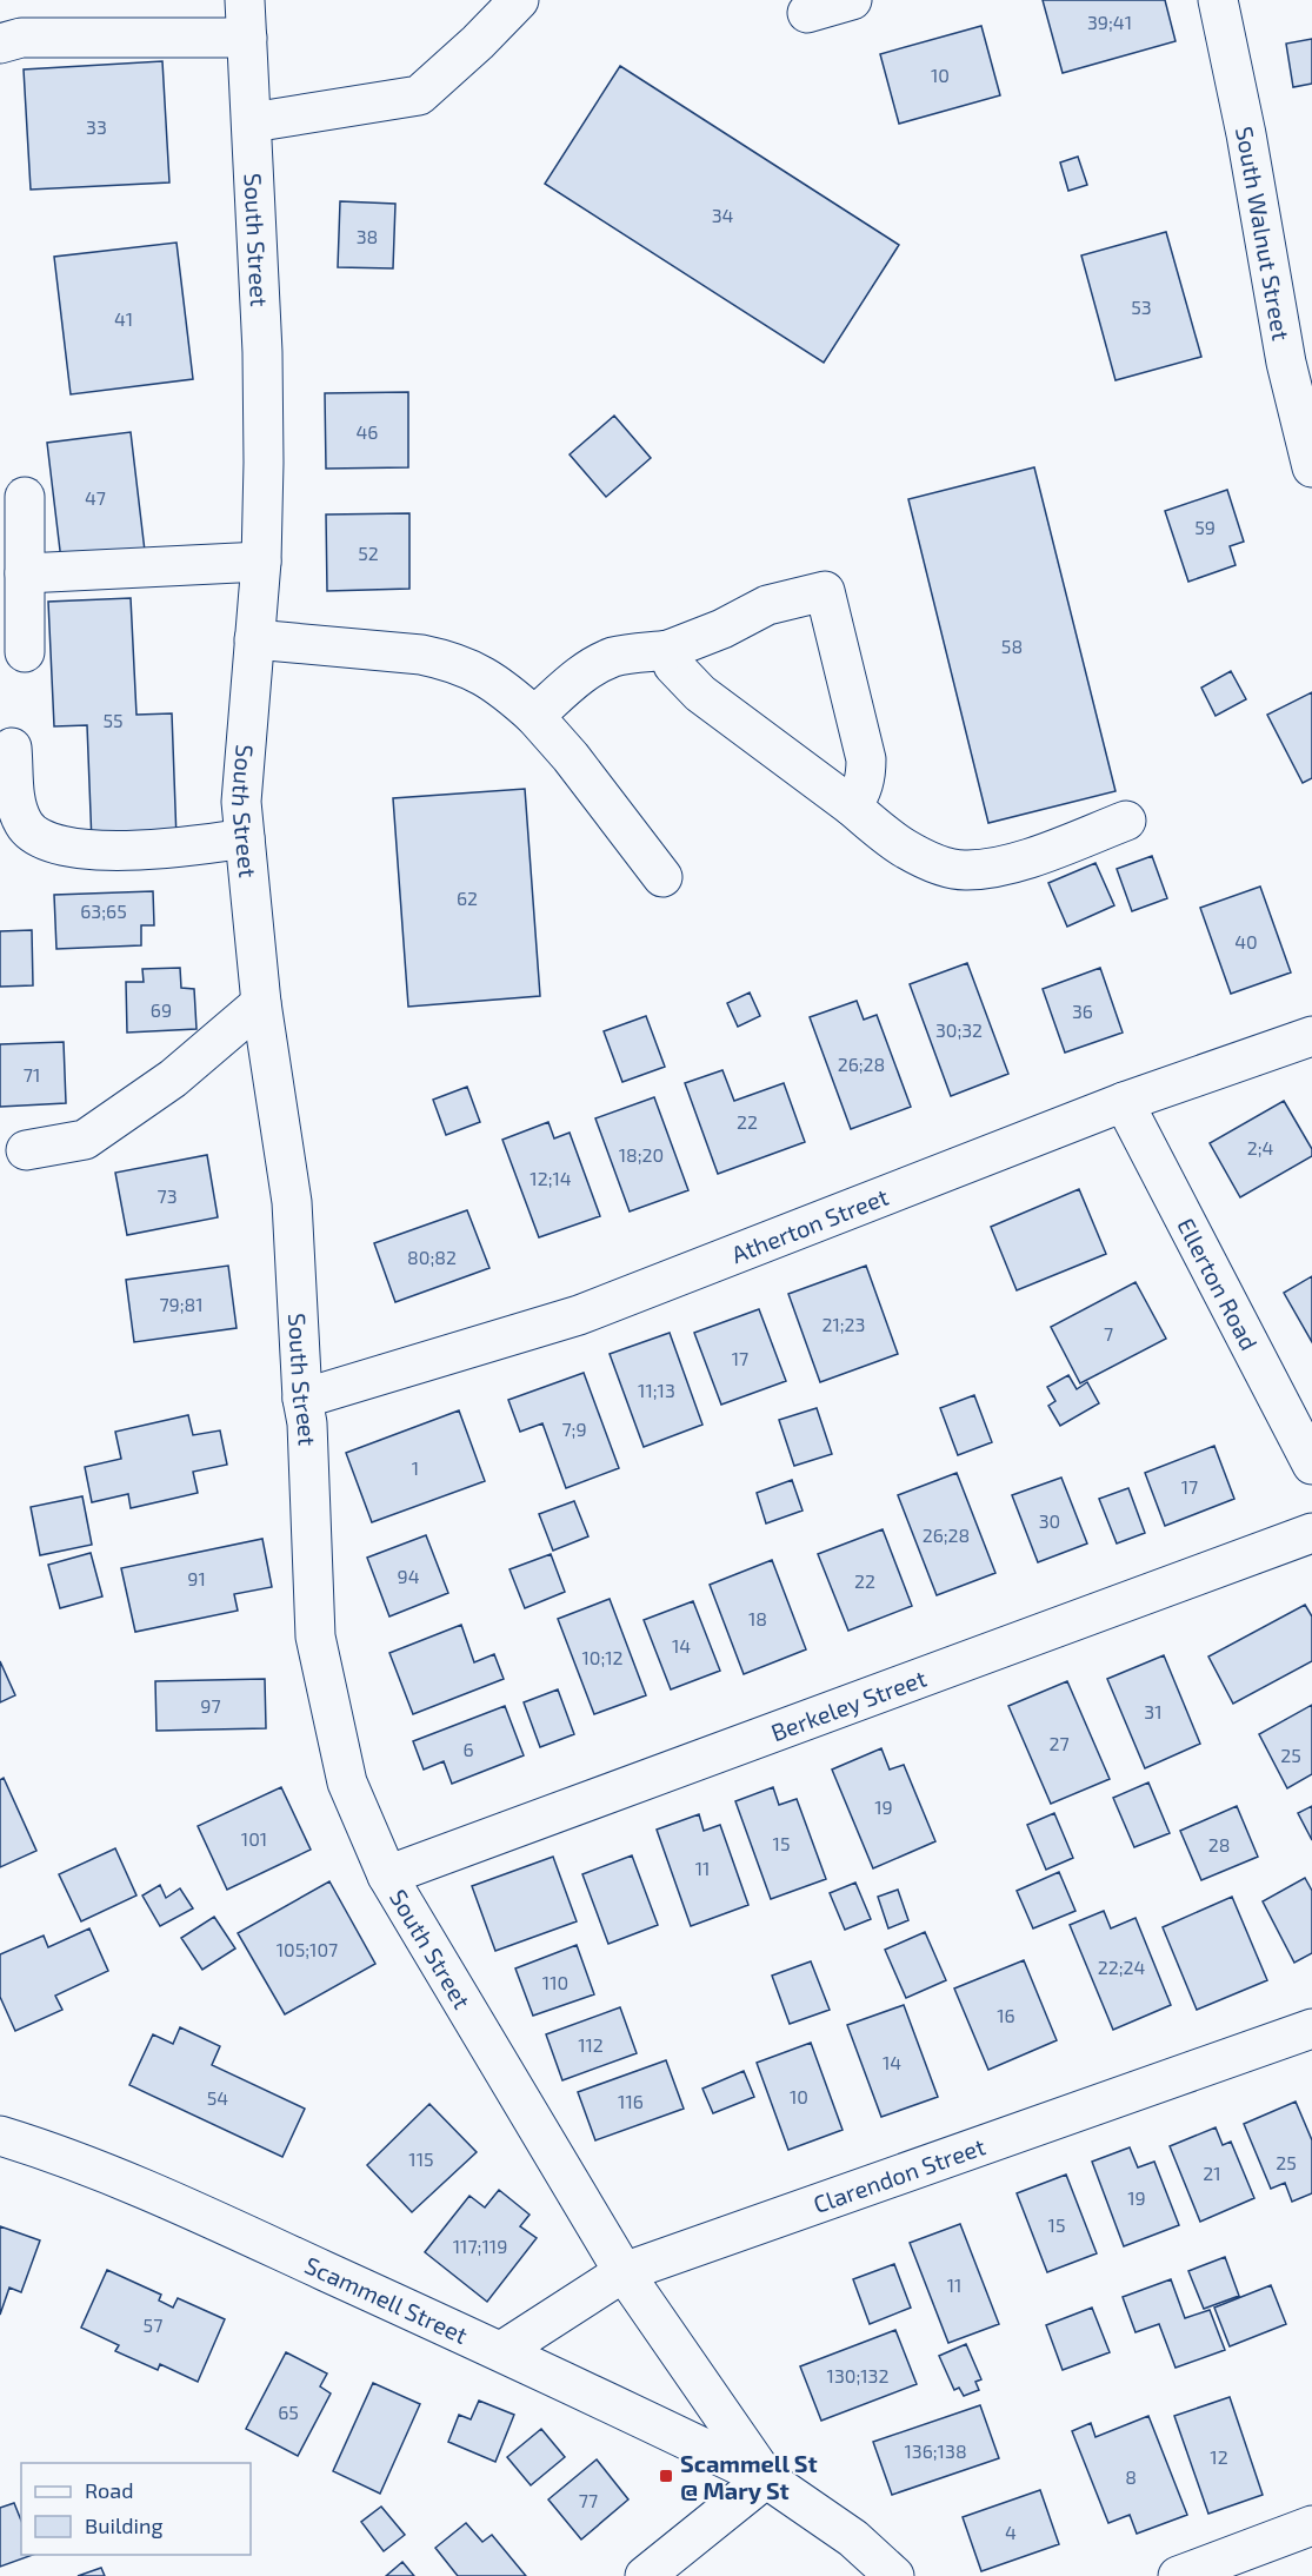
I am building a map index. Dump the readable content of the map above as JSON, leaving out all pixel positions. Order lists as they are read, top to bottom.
{
  "streets": {
    "street": [
      "South Walnut Street",
      "South Street",
      "Atherton Street",
      "Ellerton Road",
      "Berkeley Street",
      "Clarendon Street",
      "Scammell Street"
    ]
  },
  "crossings": [
    ["South Street", "Atherton Street"],
    ["South Street", "Berkeley Street"],
    ["South Street", "Clarendon Street"],
    ["South Street", "Scammell Street"],
    ["Atherton Street", "Ellerton Road"],
    ["Clarendon Street", "Scammell Street"]
  ],
  "places": {
    "transit": ["Scammell St @ Mary St"]
  },
  "house_numbers": [
    "39;41",
    "10",
    "33",
    "34",
    "38",
    "53",
    "41",
    "46",
    "47",
    "59",
    "52",
    "58",
    "55",
    "62",
    "63;65",
    "40",
    "69",
    "36",
    "30;32",
    "26;28",
    "71",
    "22",
    "2;4",
    "18;20",
    "12;14",
    "73",
    "80;82",
    "79;81",
    "21;23",
    "7",
    "17",
    "11;13",
    "7;9",
    "1",
    "17",
    "30",
    "26;28",
    "94",
    "91",
    "22",
    "18",
    "14",
    "10;12",
    "97",
    "31",
    "27",
    "6",
    "25",
    "19",
    "101",
    "15",
    "28",
    "11",
    "105;107",
    "22;24",
    "110",
    "16",
    "112",
    "14",
    "10",
    "54",
    "116",
    "115",
    "25",
    "21",
    "19",
    "15",
    "117;119",
    "11",
    "57",
    "130;132",
    "65",
    "136;138",
    "12",
    "8",
    "77",
    "4"
  ],
  "legend": ["Road", "Building"]
}
